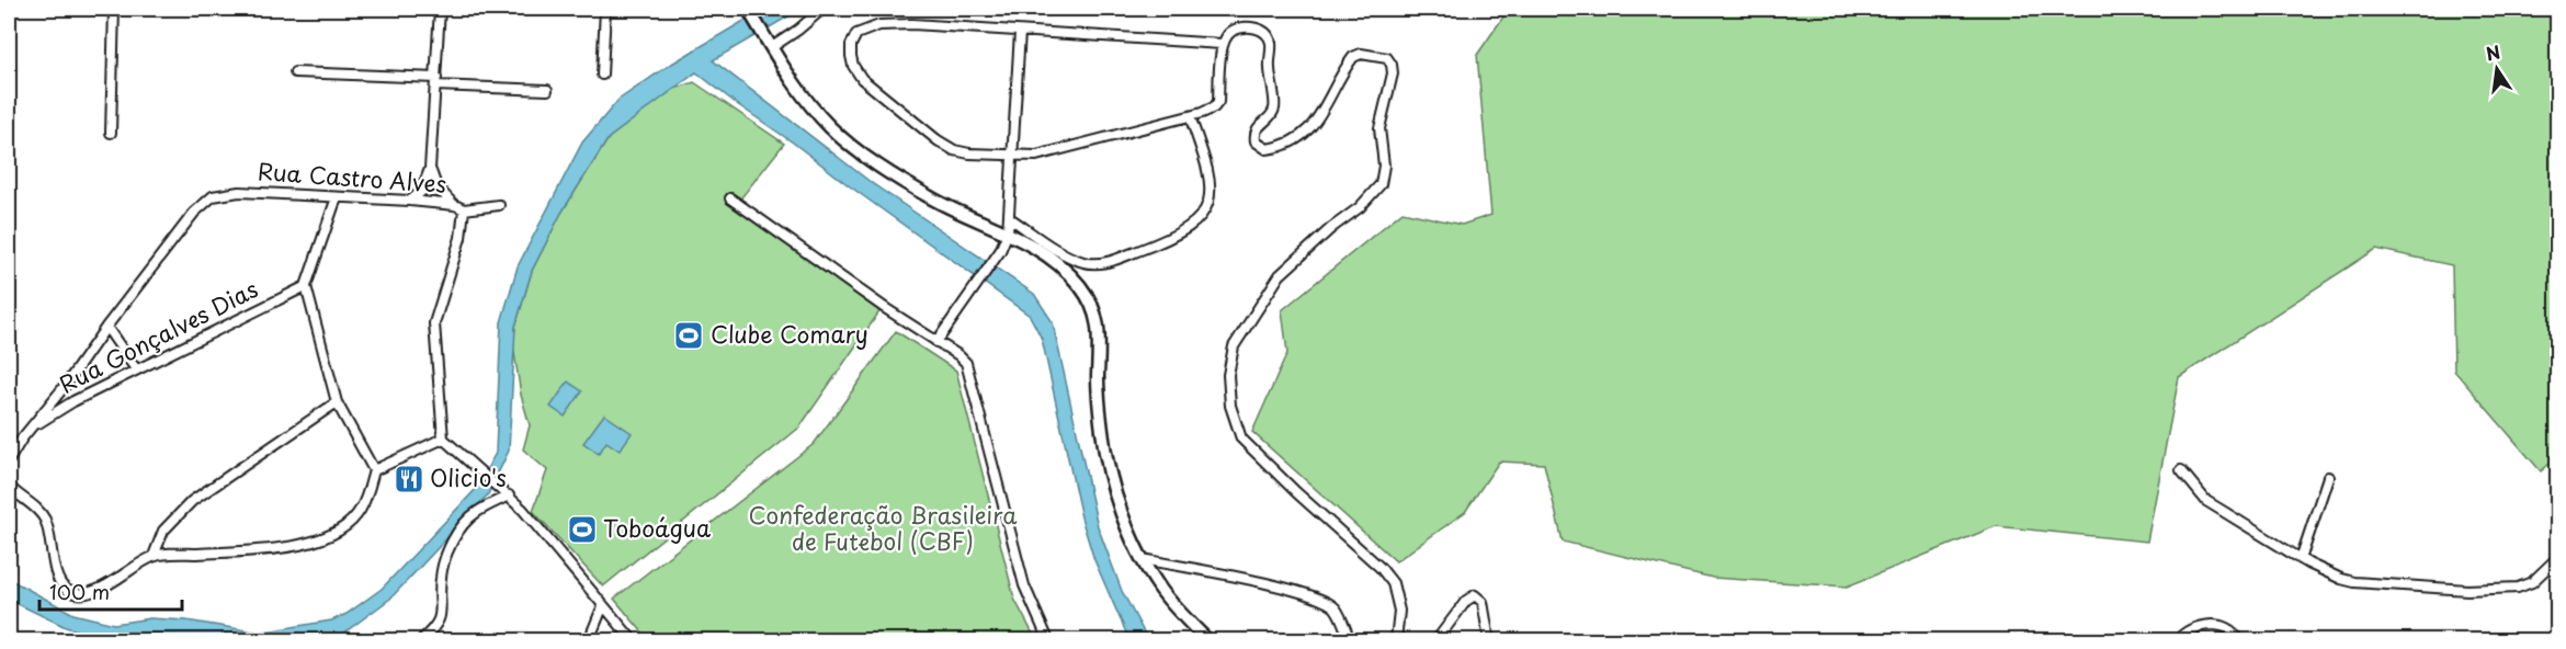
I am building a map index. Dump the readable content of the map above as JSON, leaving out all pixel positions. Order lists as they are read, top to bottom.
{
  "streets": {
    "street": ["Rua Castro Alves", "Rua Gonçalves Dias"]
  },
  "crossings": [
    ["Rua Castro Alves", "Rua Gonçalves Dias"]
  ],
  "parks": ["Confederação Brasileira de Futebol (CBF)"],
  "places": {
    "sports": ["Clube Comary", "Toboágua"],
    "restaurant": ["Olicio's"]
  },
  "scale_bar": "100 m",
  "north": "top"
}
